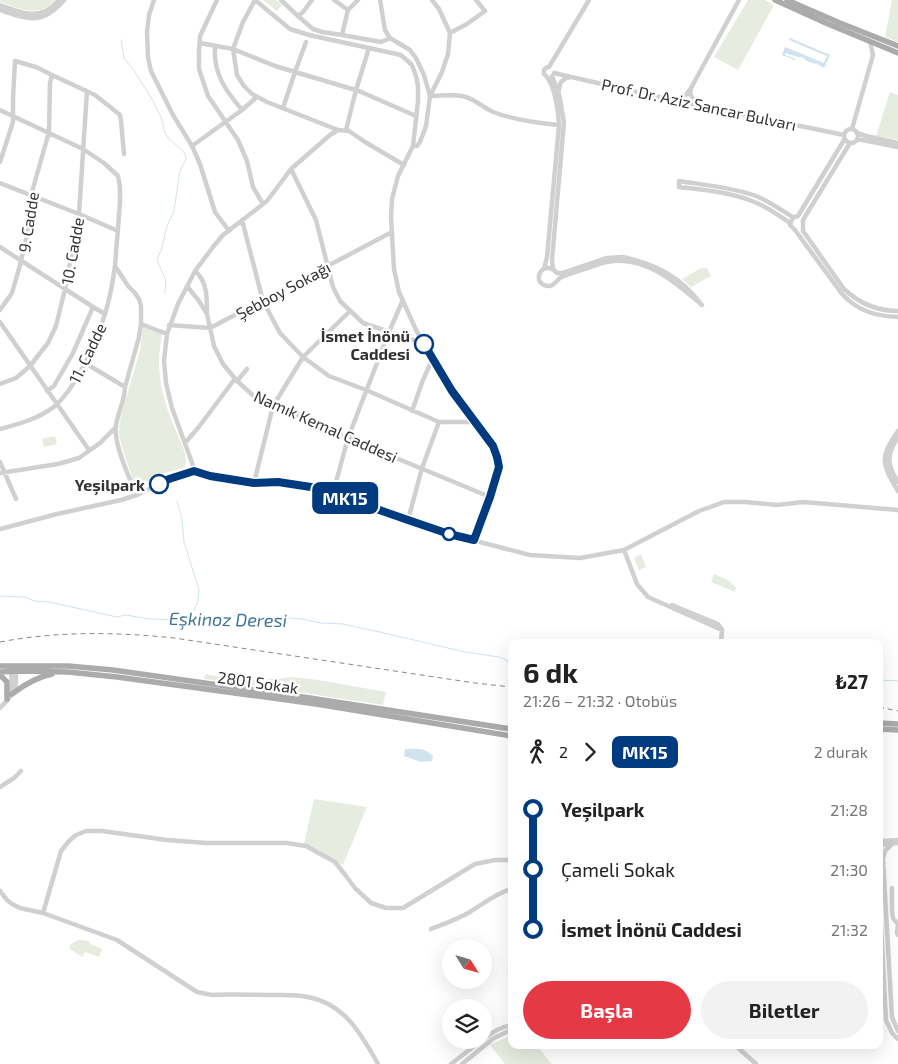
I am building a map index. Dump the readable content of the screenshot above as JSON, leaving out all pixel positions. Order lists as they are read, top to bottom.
{
  "streets": {
    "main road": ["2801 Sokak"],
    "street": [
      "Prof. Dr. Aziz Sancar Bulvarı",
      "9. Cadde",
      "10. Cadde",
      "Şebboy Sokağı",
      "11. Cadde",
      "Namık Kemal Caddesi"
    ]
  },
  "crossings": [
    ["10. Cadde", "11. Cadde"],
    ["Şebboy Sokağı", "Namık Kemal Caddesi"]
  ],
  "water": ["Eşkinoz Deresi"],
  "places": ["İsmet İnönü Caddesi", "Yeşilpark"],
  "lines": ["bus line MK15"],
  "north": "bottom right",
  "page": {
    "on_map": "MK15",
    "heading": ["6 dk", "21:26 – 21:32 · Otobüs", "₺27"],
    "legs": ["2", "MK15", "2 durak"],
    "list": [
      {
        "name": "Yeşilpark",
        "value": "21:28"
      },
      {
        "name": "Çameli Sokak",
        "value": "21:30"
      },
      {
        "name": "İsmet İnönü Caddesi",
        "value": "21:32"
      }
    ],
    "buttons": ["Başla", "Biletler"]
  }
}
